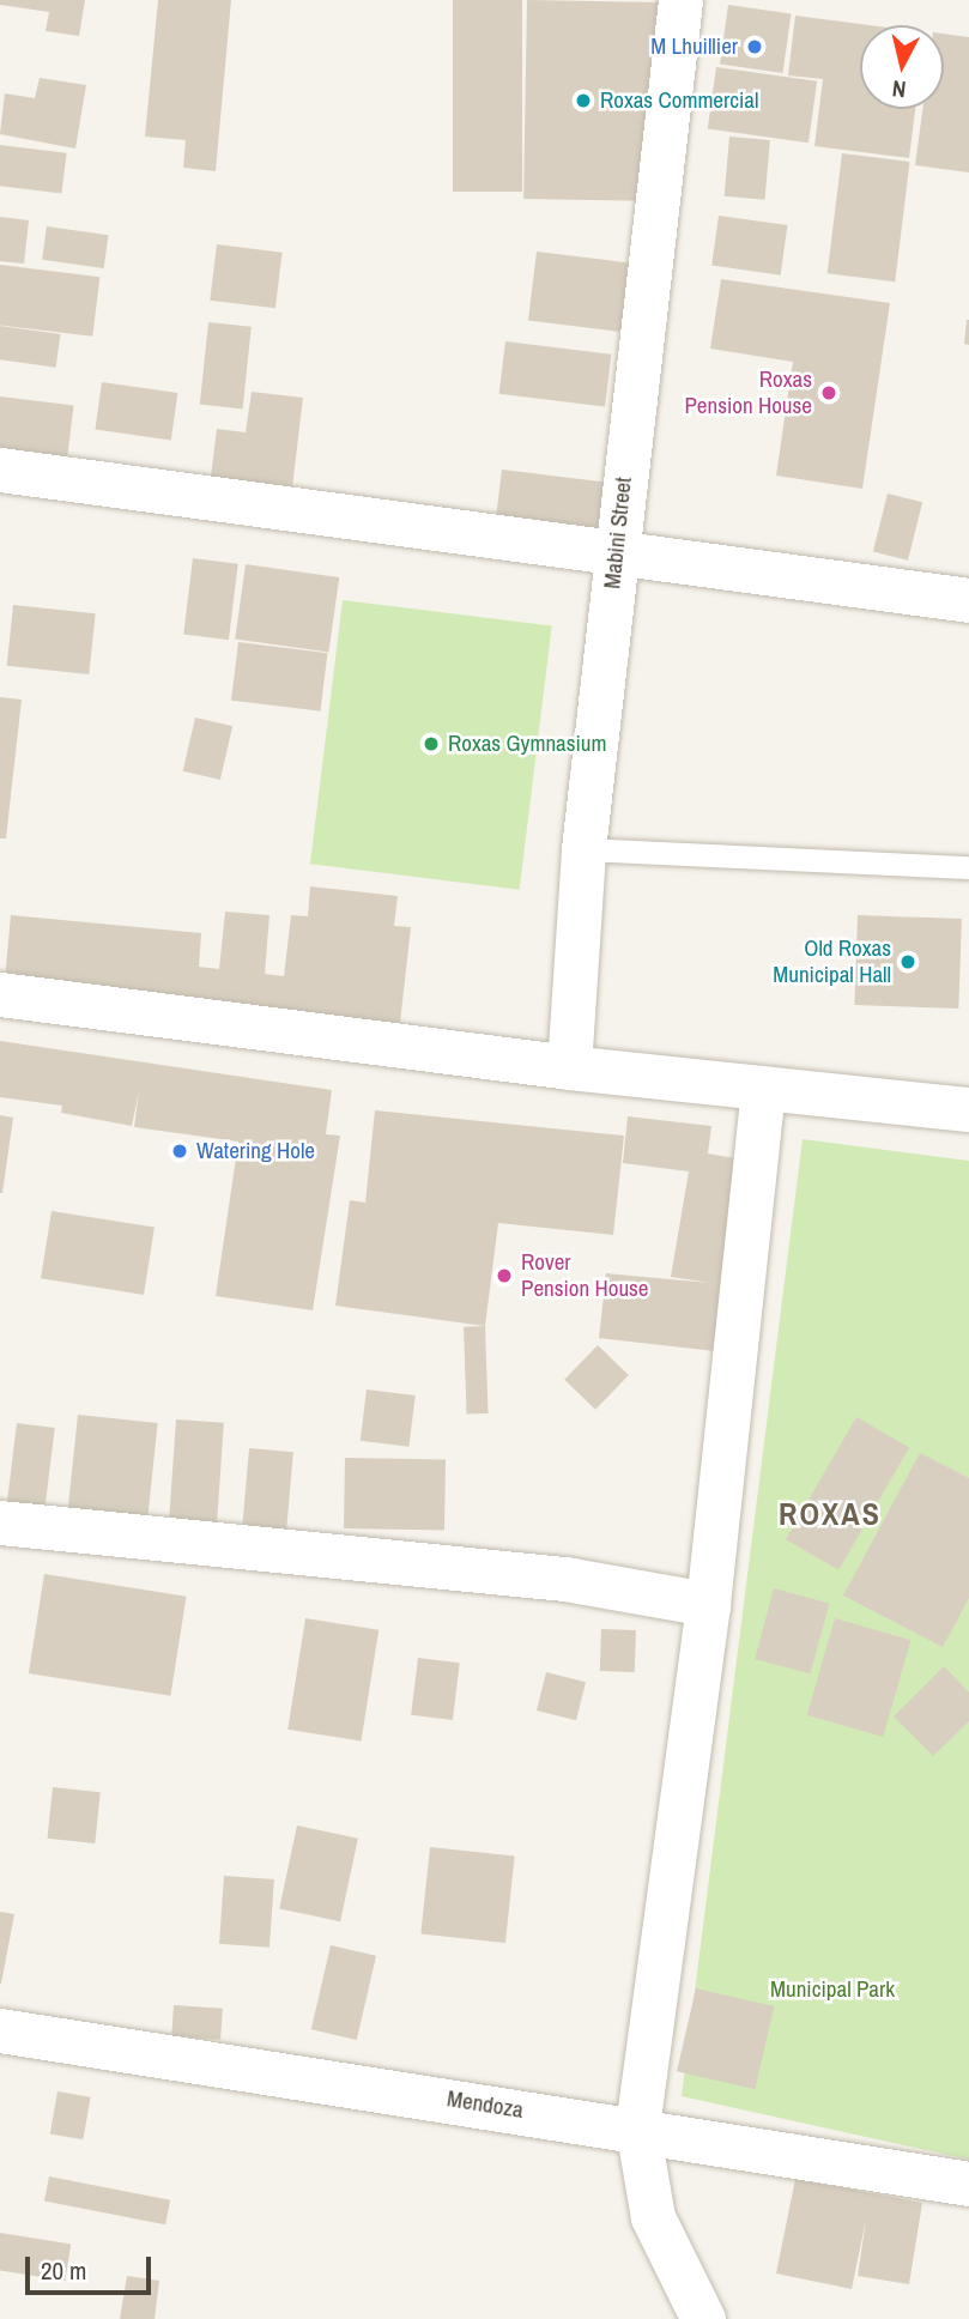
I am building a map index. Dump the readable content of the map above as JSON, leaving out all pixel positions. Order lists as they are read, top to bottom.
{
  "streets": {
    "street": ["Mabini Street", "Mendoza"]
  },
  "districts": ["ROXAS"],
  "parks": ["Municipal Park"],
  "places": [
    "M Lhuillier",
    "Roxas Commercial",
    "Roxas Pension House",
    "Roxas Gymnasium",
    "Old Roxas Municipal Hall",
    "Watering Hole",
    "Rover Pension House"
  ],
  "scale_bar": "20 m",
  "north": "bottom"
}
